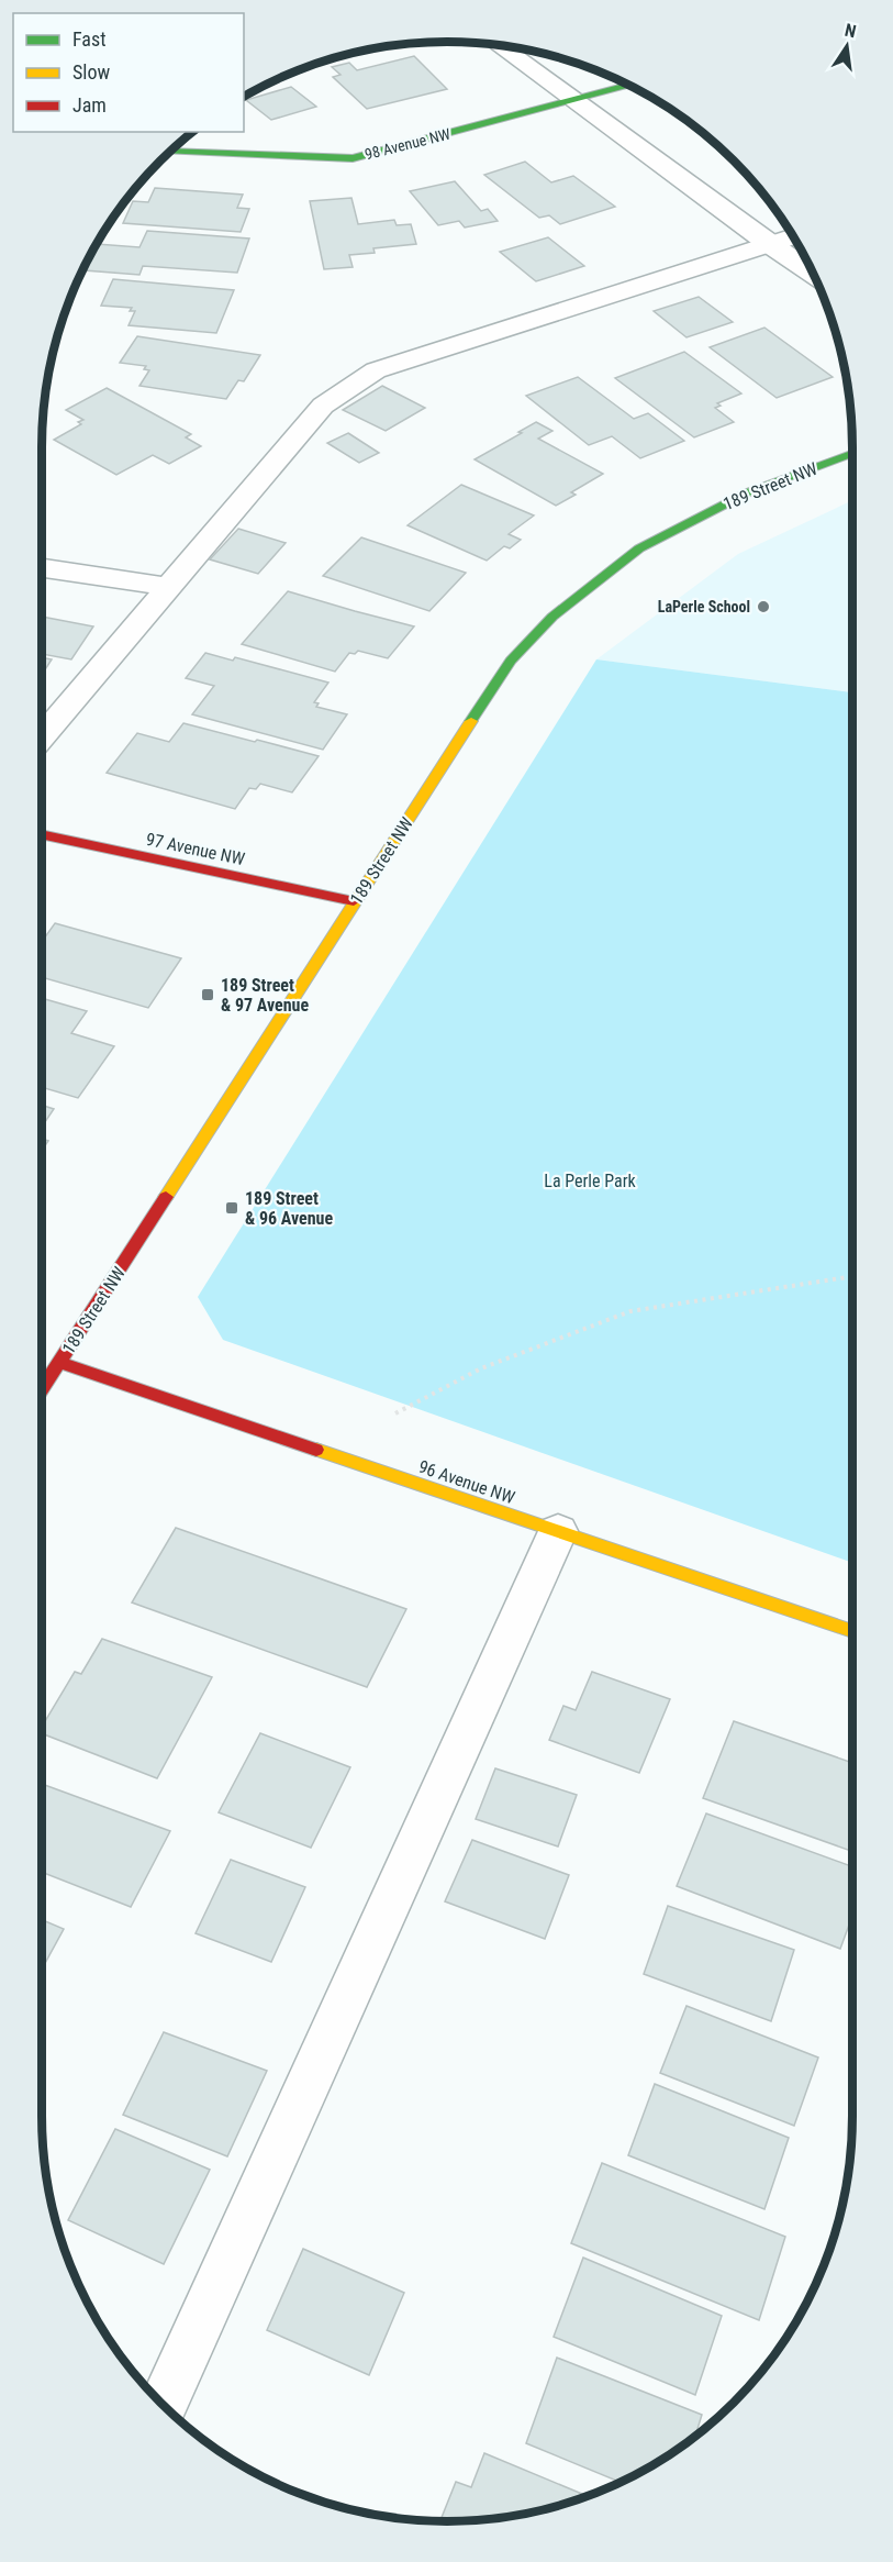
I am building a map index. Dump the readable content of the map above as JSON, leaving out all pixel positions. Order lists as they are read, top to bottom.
{
  "streets": {
    "street": [
      "98 Avenue NW",
      "189 Street NW",
      "97 Avenue NW",
      "96 Avenue NW"
    ]
  },
  "crossings": [
    ["189 Street NW", "97 Avenue NW"],
    ["189 Street NW", "96 Avenue NW"]
  ],
  "parks": ["La Perle Park"],
  "places": {
    "other": ["LaPerle School"],
    "transit": ["189 Street & 97 Avenue", "189 Street & 96 Avenue"]
  },
  "legend": ["Fast", "Slow", "Jam"],
  "north": "top"
}
